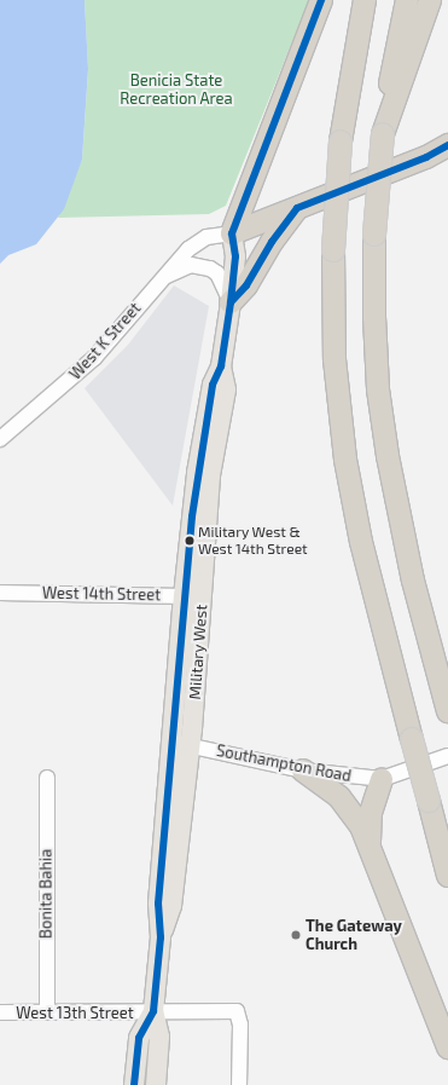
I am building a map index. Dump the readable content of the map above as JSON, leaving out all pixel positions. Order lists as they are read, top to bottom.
{
  "streets": {
    "main road": ["Military West"],
    "street": [
      "West K Street",
      "West 14th Street",
      "Southampton Road",
      "Bonita Bahia",
      "West 13th Street"
    ]
  },
  "crossings": [
    ["West K Street", "Military West"],
    ["West 14th Street", "Military West"],
    ["Military West", "Southampton Road"],
    ["Military West", "West 13th Street"],
    ["Bonita Bahia", "West 13th Street"]
  ],
  "parks": ["Benicia State Recreation Area"],
  "places": ["Military West & West 14th Street", "The Gateway Church"]
}
